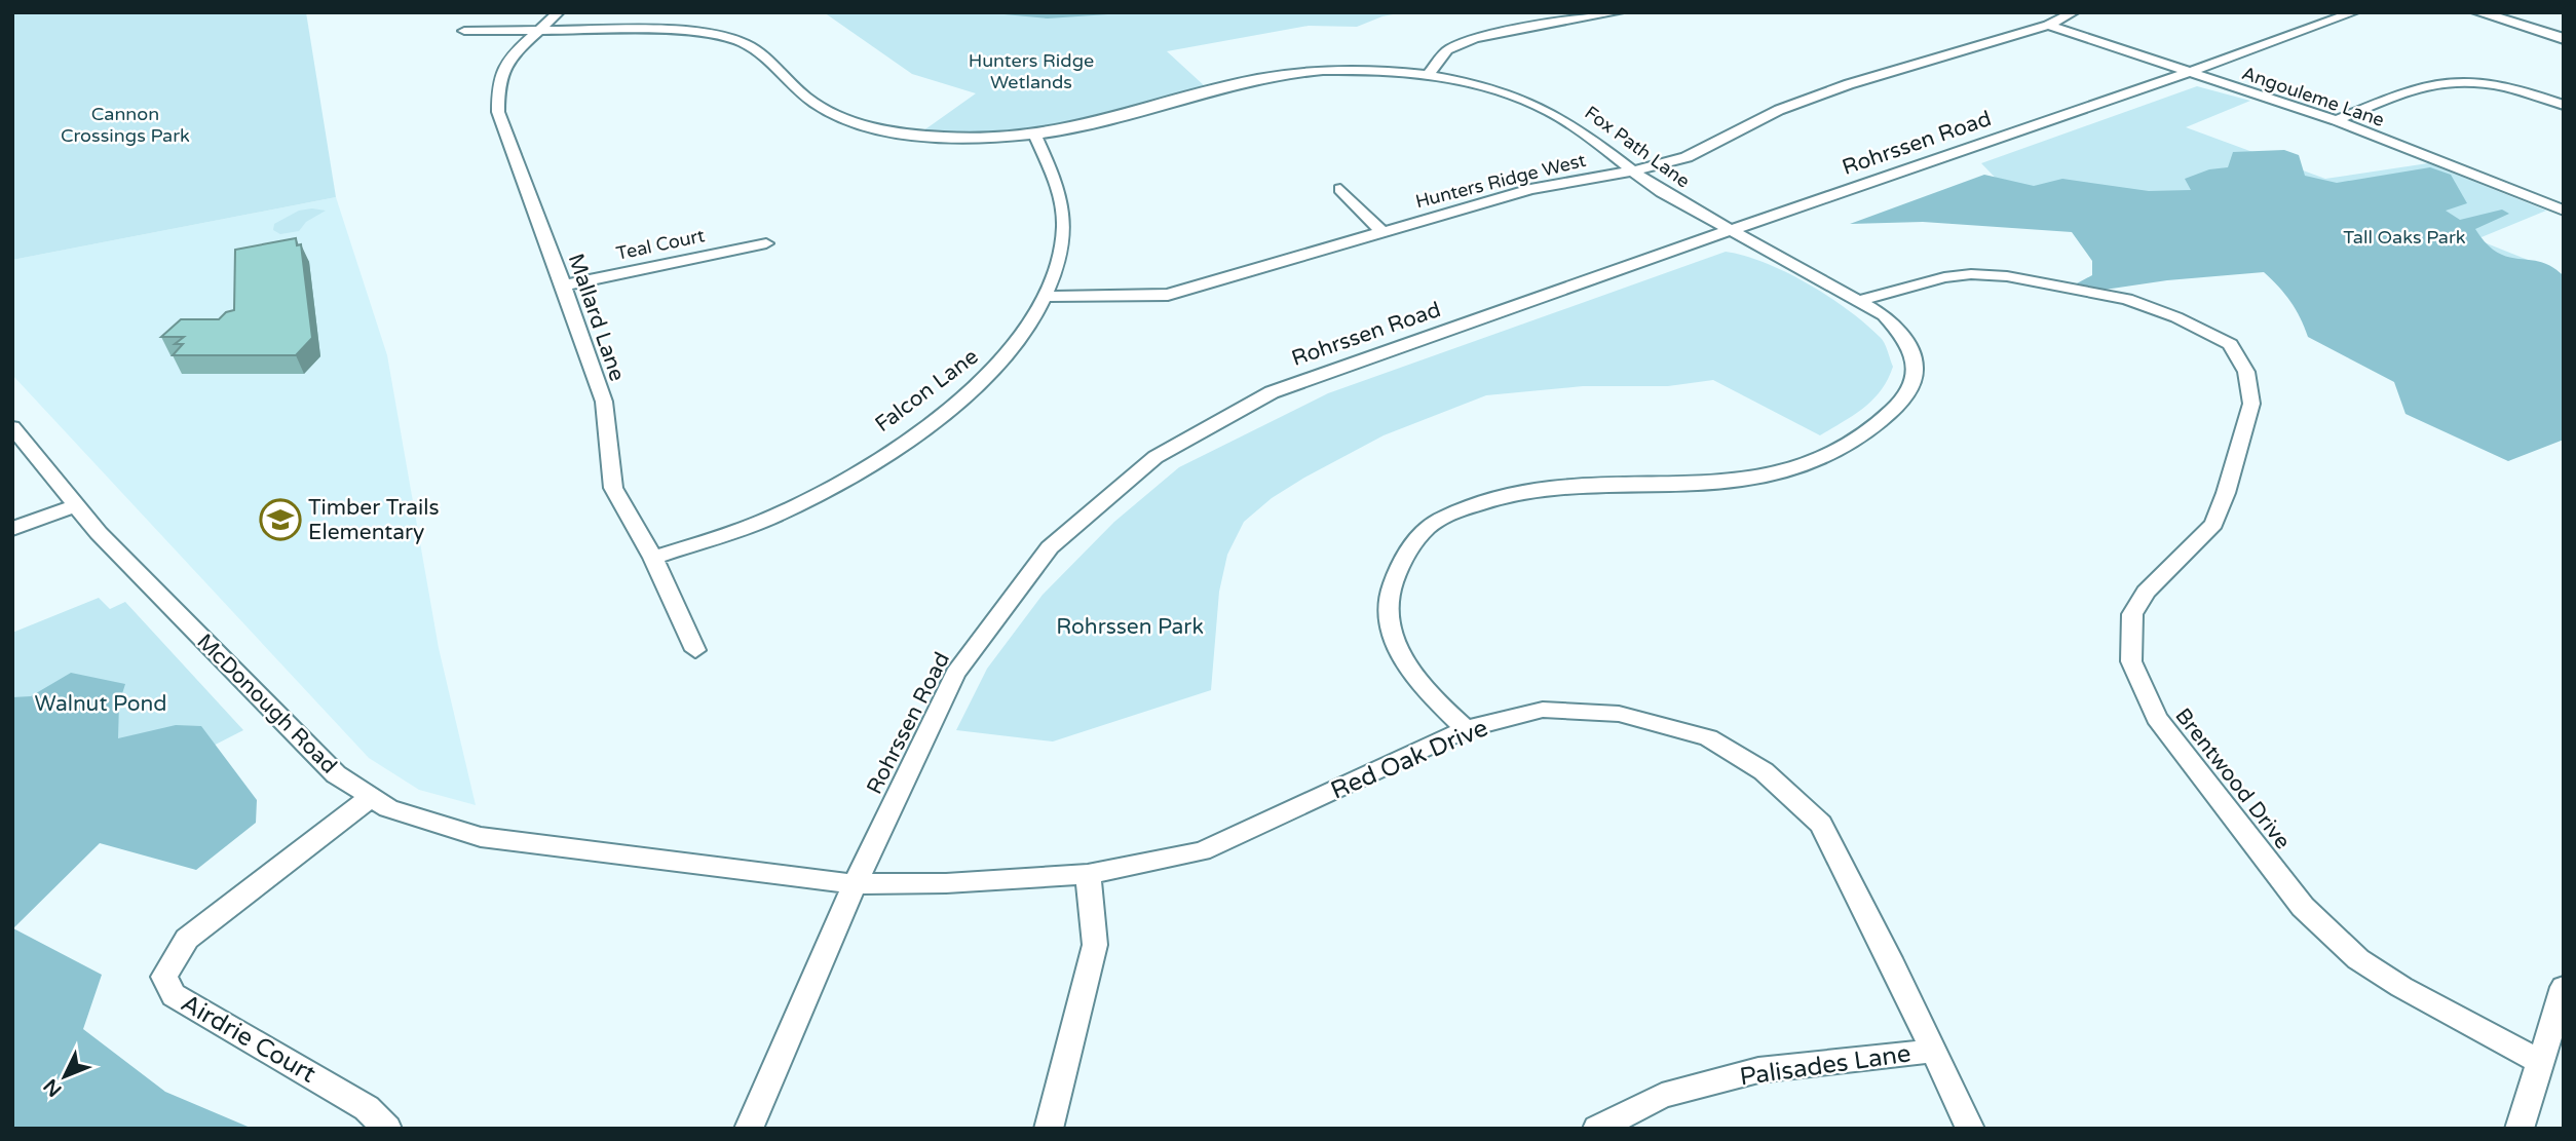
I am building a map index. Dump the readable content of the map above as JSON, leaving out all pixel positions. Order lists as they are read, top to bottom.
{
  "streets": {
    "street": [
      "Angouleme Lane",
      "Rohrssen Road",
      "Fox Path Lane",
      "Hunters Ridge West",
      "Teal Court",
      "Mallard Lane",
      "Falcon Lane",
      "McDonough Road",
      "Red Oak Drive",
      "Brentwood Drive",
      "Airdrie Court",
      "Palisades Lane"
    ]
  },
  "crossings": [
    ["Angouleme Lane", "Rohrssen Road"],
    ["Angouleme Lane", "Hunters Ridge West"],
    ["Rohrssen Road", "Fox Path Lane"],
    ["Rohrssen Road", "McDonough Road"],
    ["Rohrssen Road", "Red Oak Drive"],
    ["Fox Path Lane", "Hunters Ridge West"],
    ["Fox Path Lane", "Mallard Lane"],
    ["Fox Path Lane", "Falcon Lane"],
    ["Fox Path Lane", "Red Oak Drive"],
    ["Fox Path Lane", "Brentwood Drive"],
    ["Hunters Ridge West", "Falcon Lane"],
    ["Teal Court", "Mallard Lane"],
    ["Mallard Lane", "Falcon Lane"],
    ["McDonough Road", "Red Oak Drive"],
    ["McDonough Road", "Airdrie Court"],
    ["Red Oak Drive", "Palisades Lane"]
  ],
  "parks": [
    "Hunters Ridge Wetlands",
    "Cannon Crossings Park",
    "Tall Oaks Park",
    "Rohrssen Park",
    "Walnut Pond"
  ],
  "places": {
    "school or university": ["Timber Trails Elementary"]
  },
  "north": "bottom left"
}
